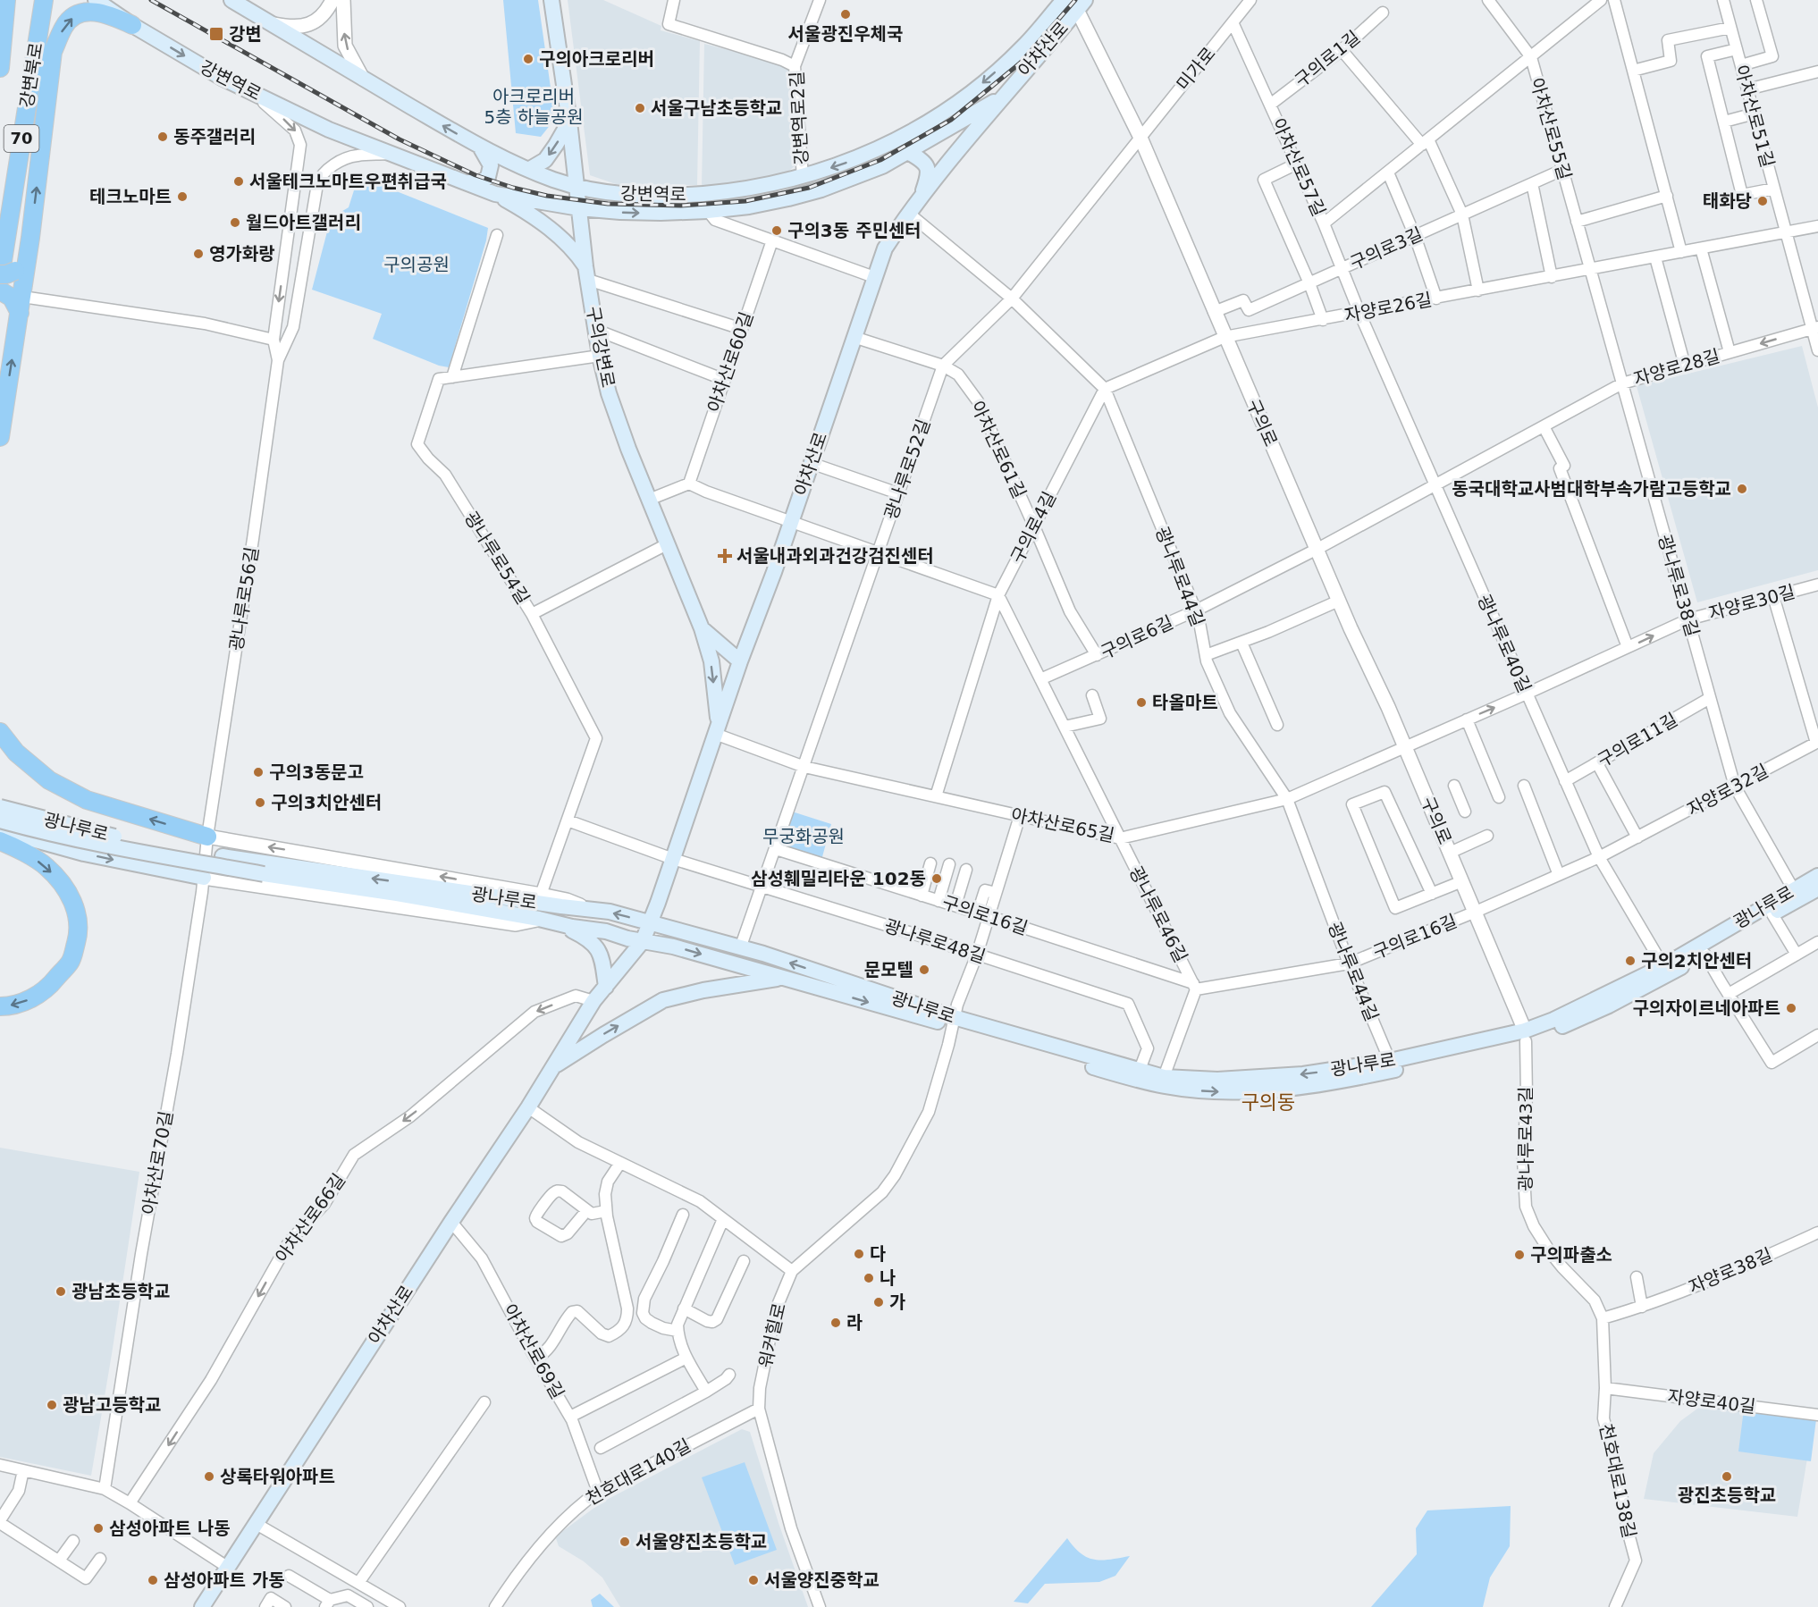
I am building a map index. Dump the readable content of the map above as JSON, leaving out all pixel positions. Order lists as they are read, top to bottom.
{
  "streets": {
    "highway": ["강변북로", "70"],
    "main road": [
      "아차산로",
      "강변역로",
      "구의강변로",
      "광나루로"
    ],
    "street": [
      "구의로1길",
      "미가로",
      "아차산로51길",
      "강변역로2길",
      "아차산로55길",
      "아차산로57길",
      "구의로3길",
      "자양로26길",
      "아차산로60길",
      "자양로28길",
      "구의로",
      "아차산로61길",
      "광나루로52길",
      "구의로4길",
      "광나루로54길",
      "광나루로44길",
      "광나루로38길",
      "광나루로56길",
      "자양로30길",
      "구의로6길",
      "광나루로40길",
      "구의로11길",
      "자양로32길",
      "아차산로65길",
      "광나루로46길",
      "구의로16길",
      "광나루로48길",
      "광나루로43길",
      "아차산로70길",
      "아차산로66길",
      "자양로38길",
      "워커힐로",
      "아차산로69길",
      "자양로40길",
      "천호대로140길",
      "천호대로138길"
    ]
  },
  "crossings": [
    ["아차산로", "강변역로"],
    ["아차산로", "구의강변로"],
    ["아차산로", "구의로"],
    ["아차산로", "아차산로61길"],
    ["아차산로", "광나루로44길"],
    ["아차산로", "아차산로65길"],
    ["아차산로", "광나루로"],
    ["아차산로", "광나루로48길"],
    ["아차산로", "아차산로66길"],
    ["아차산로", "아차산로69길"],
    ["구의로1길", "아차산로57길"],
    ["미가로", "아차산로57길"],
    ["미가로", "구의로"],
    ["미가로", "광나루로52길"],
    ["강변역로", "강변역로2길"],
    ["강변역로", "구의강변로"],
    ["강변역로", "구의로"],
    ["강변역로", "광나루로56길"],
    ["아차산로51길", "자양로26길"],
    ["아차산로51길", "자양로28길"],
    ["아차산로55길", "구의로3길"],
    ["아차산로55길", "자양로26길"],
    ["아차산로55길", "광나루로38길"],
    ["아차산로57길", "구의로3길"],
    ["아차산로57길", "자양로26길"],
    ["아차산로57길", "광나루로40길"],
    ["구의로3길", "구의로"],
    ["자양로26길", "구의로"],
    ["자양로26길", "광나루로38길"],
    ["자양로26길", "광나루로40길"],
    ["자양로28길", "구의로"],
    ["자양로28길", "광나루로38길"],
    ["자양로28길", "구의로6길"],
    ["자양로28길", "광나루로40길"],
    ["구의로", "광나루로52길"],
    ["구의로", "자양로30길"],
    ["구의로", "구의로6길"],
    ["구의로", "자양로32길"],
    ["구의로", "아차산로65길"],
    ["구의로", "광나루로"],
    ["구의로", "구의로16길"],
    ["구의로", "광나루로43길"],
    ["아차산로61길", "광나루로52길"],
    ["아차산로61길", "구의로4길"],
    ["아차산로61길", "구의로6길"],
    ["광나루로52길", "광나루로44길"],
    ["광나루로52길", "아차산로65길"],
    ["광나루로52길", "광나루로"],
    ["광나루로52길", "구의로16길"],
    ["광나루로52길", "광나루로48길"],
    ["구의로4길", "광나루로44길"],
    ["구의로4길", "아차산로65길"],
    ["구의로4길", "광나루로46길"],
    ["광나루로44길", "구의로6길"],
    ["광나루로44길", "아차산로65길"],
    ["광나루로44길", "광나루로"],
    ["광나루로44길", "구의로16길"],
    ["광나루로38길", "자양로30길"],
    ["광나루로38길", "구의로11길"],
    ["광나루로38길", "자양로32길"],
    ["광나루로38길", "광나루로"],
    ["광나루로56길", "아차산로70길"],
    ["자양로30길", "광나루로40길"],
    ["자양로30길", "아차산로65길"],
    ["구의로6길", "광나루로46길"],
    ["광나루로40길", "구의로11길"],
    ["광나루로40길", "자양로32길"],
    ["광나루로40길", "광나루로"],
    ["자양로32길", "구의로16길"],
    ["아차산로65길", "광나루로46길"],
    ["아차산로65길", "워커힐로"],
    ["광나루로", "광나루로48길"],
    ["광나루로", "광나루로43길"],
    ["광나루로", "워커힐로"],
    ["광나루로46길", "구의로16길"],
    ["구의로16길", "워커힐로"],
    ["광나루로48길", "워커힐로"],
    ["광나루로43길", "자양로38길"],
    ["광나루로43길", "천호대로138길"],
    ["자양로38길", "천호대로138길"],
    ["워커힐로", "천호대로140길"],
    ["아차산로69길", "천호대로140길"],
    ["자양로40길", "천호대로138길"]
  ],
  "one_way": ["아차산로66길"],
  "districts": ["구의동"],
  "parks": ["아크로리버 5층 하늘공원", "구의공원", "무궁화공원"],
  "places": {
    "other": [
      "서울광진우체국",
      "구의아크로리버",
      "서울구남초등학교",
      "동주갤러리",
      "서울테크노마트우편취급국",
      "테크노마트",
      "태화당",
      "월드아트갤러리",
      "구의3동 주민센터",
      "영가화랑",
      "동국대학교사범대학부속가람고등학교",
      "타올마트",
      "구의3동문고",
      "구의3치안센터",
      "삼성훼밀리타운 102동",
      "구의2치안센터",
      "문모텔",
      "구의자이르네아파트",
      "다",
      "구의파출소",
      "나",
      "광남초등학교",
      "가",
      "라",
      "광남고등학교",
      "상록타워아파트",
      "광진초등학교",
      "삼성아파트 나동",
      "서울양진초등학교",
      "삼성아파트 가동",
      "서울양진중학교"
    ],
    "transit": ["강변"],
    "health": ["서울내과외과건강검진센터"]
  }
}
